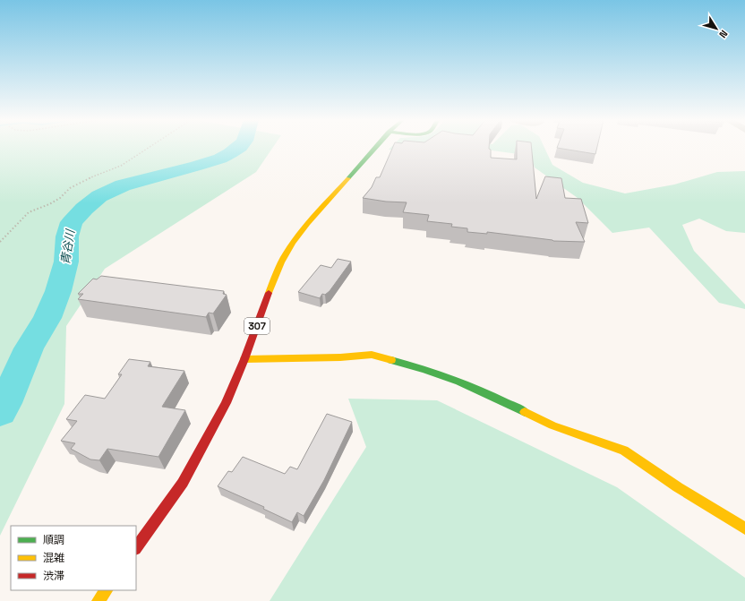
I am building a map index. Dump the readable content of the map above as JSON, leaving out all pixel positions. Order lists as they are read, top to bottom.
{
  "streets": {
    "main road": ["307"]
  },
  "water": ["青谷川"],
  "legend": ["順調", "混雑", "渋滞"],
  "north": "bottom right"
}
